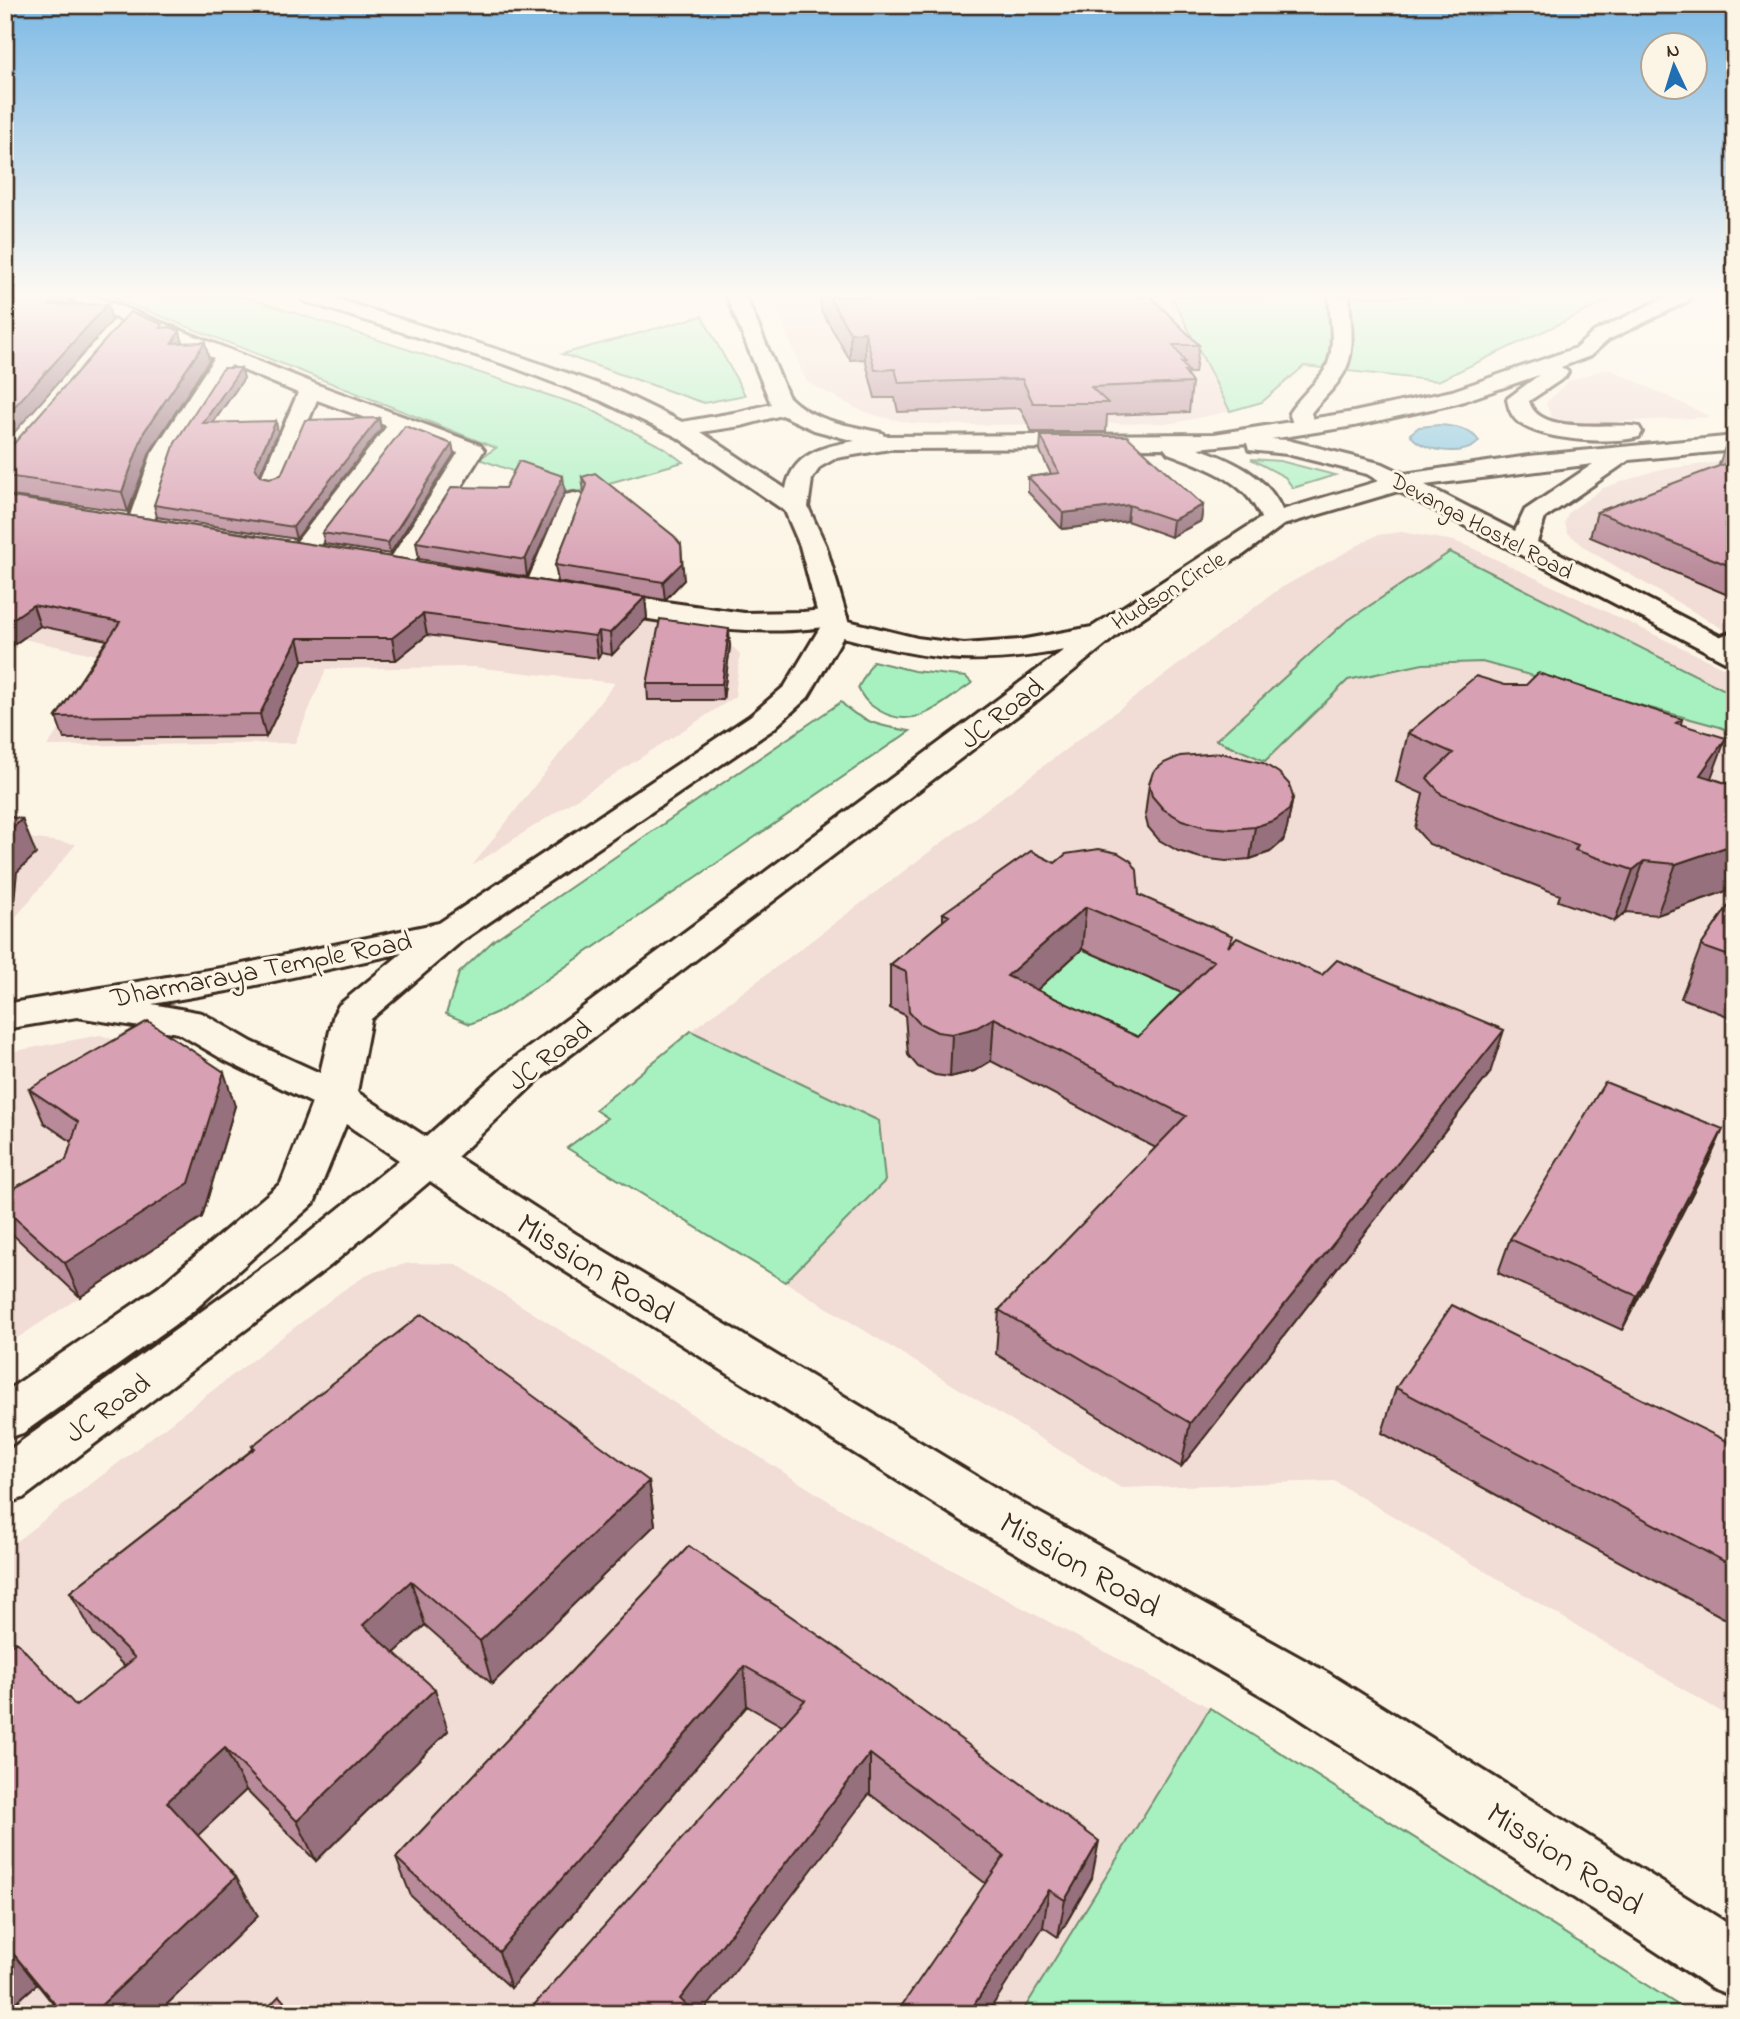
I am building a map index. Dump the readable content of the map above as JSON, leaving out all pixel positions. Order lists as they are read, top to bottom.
{
  "streets": {
    "main road": [
      "Devanga Hostel Road",
      "Hudson Circle",
      "JC Road",
      "Dharmaraya Temple Road",
      "Mission Road"
    ]
  },
  "crossings": [
    ["Devanga Hostel Road", "Hudson Circle"],
    ["Hudson Circle", "JC Road"],
    ["JC Road", "Dharmaraya Temple Road"],
    ["JC Road", "Mission Road"],
    ["Dharmaraya Temple Road", "Mission Road"]
  ],
  "north": "top"
}
